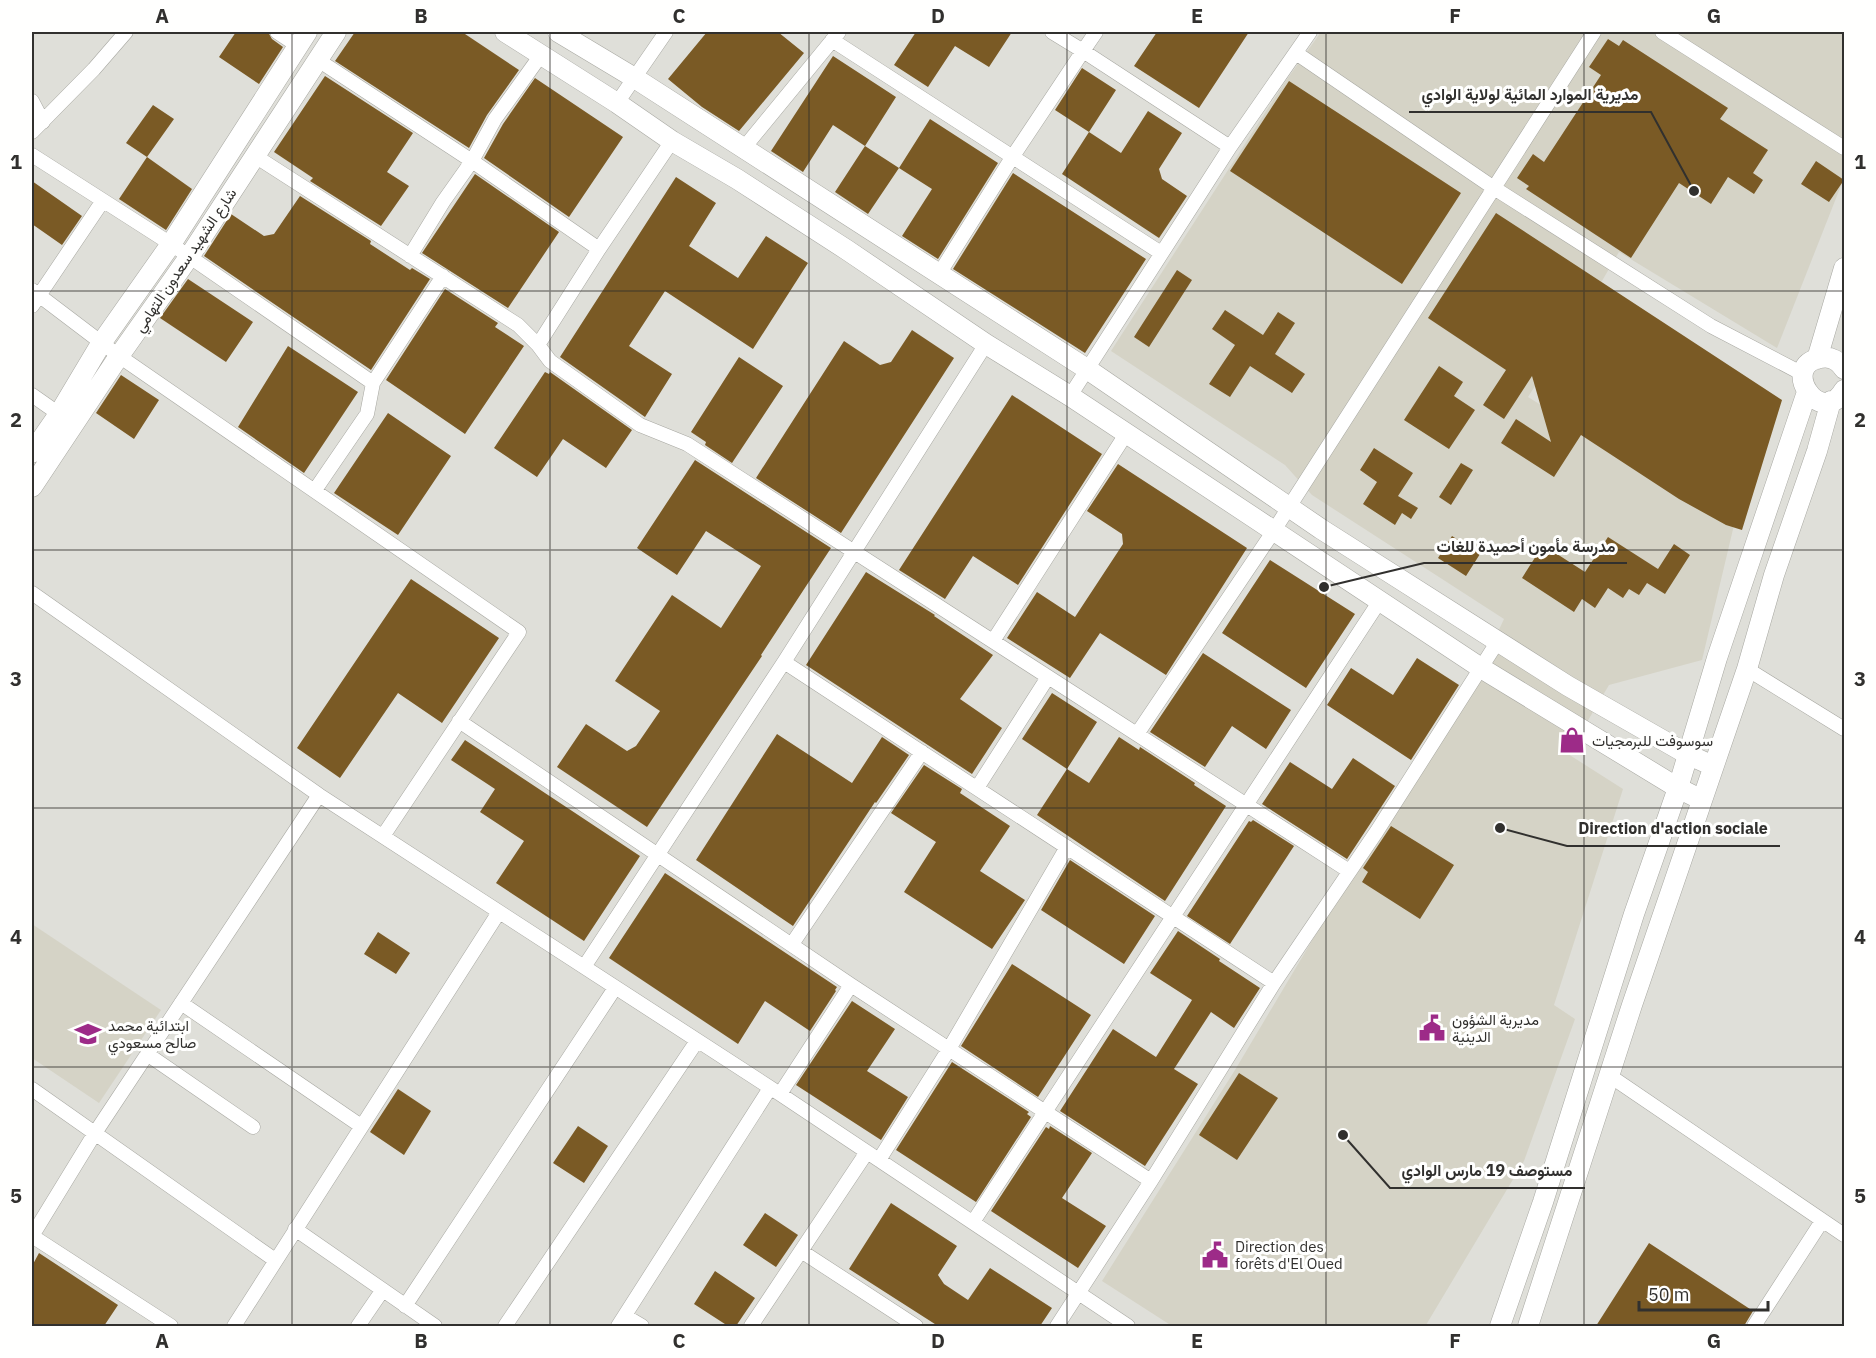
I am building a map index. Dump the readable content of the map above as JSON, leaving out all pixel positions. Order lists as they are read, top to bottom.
{
  "streets": {
    "street": ["شارع الشهيد سعدون التهامي"]
  },
  "places": {
    "other": [
      "مديرية الموارد المائية لولاية الوادي",
      "مدرسة مأمون أحميدة للغات",
      "Direction d'action sociale",
      "مستوصف 19 مارس الوادي"
    ],
    "shop": ["سوسوفت للبرمجيات"],
    "public building": ["مديرية الشؤون الدينية", "Direction des forêts d'El Oued"],
    "school or university": ["ابتدائية محمد صالح مسعودي"]
  },
  "scale_bar": "50 m",
  "grid": {
    "columns": [
      "A",
      "B",
      "C",
      "D",
      "E",
      "F",
      "G"
    ],
    "rows": [
      "1",
      "2",
      "3",
      "4",
      "5"
    ]
  }
}
